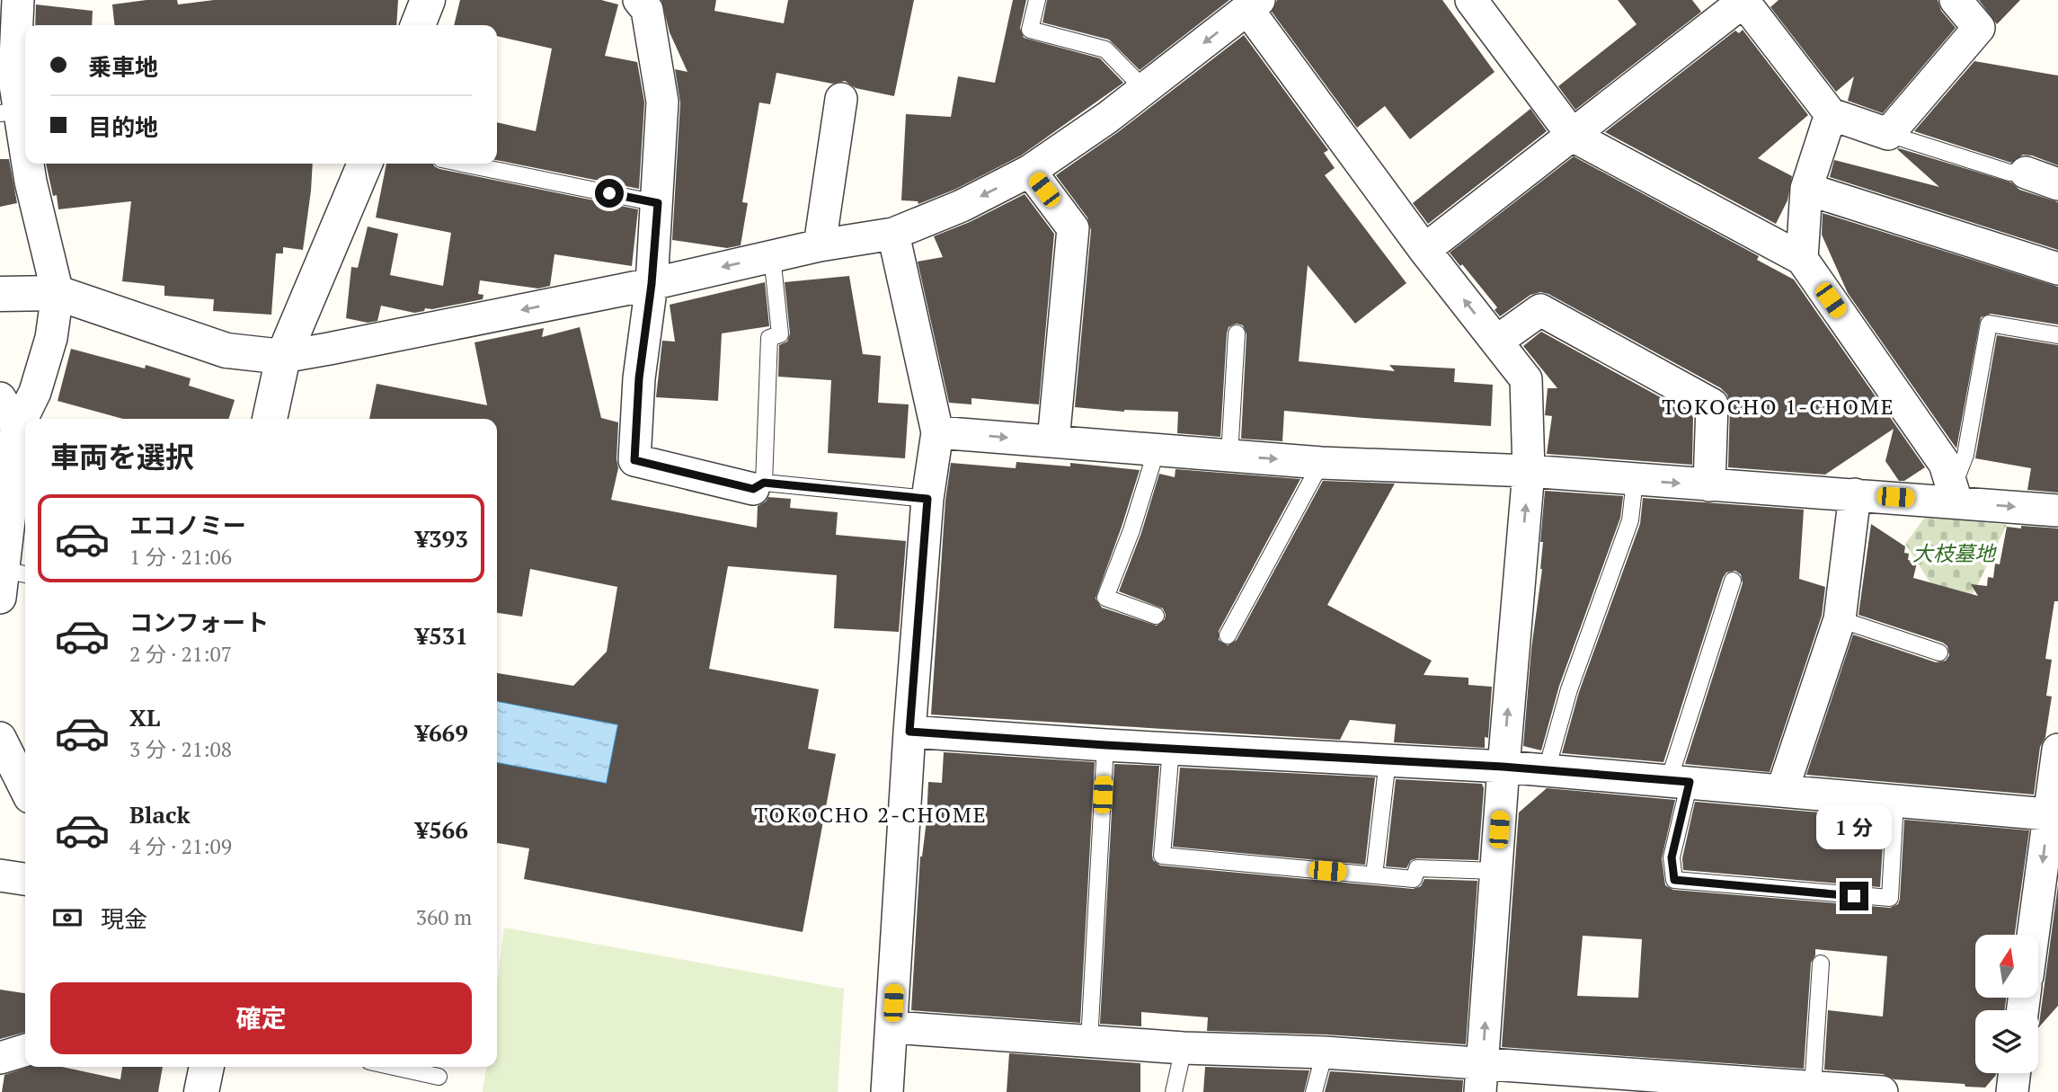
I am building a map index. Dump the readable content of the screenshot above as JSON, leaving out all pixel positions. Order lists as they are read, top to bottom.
{
  "districts": ["TOKOCHO 1-CHOME", "TOKOCHO 2-CHOME"],
  "parks": ["大枝墓地"],
  "north": "top",
  "page": {
    "banner": ["乗車地", "目的地"],
    "heading": "車両を選択",
    "list": [
      {
        "name": "エコノミー",
        "note": "1 分 · 21:06",
        "value": "¥393"
      },
      {
        "name": "コンフォート",
        "note": "2 分 · 21:07",
        "value": "¥531"
      },
      {
        "name": "XL",
        "note": "3 分 · 21:08",
        "value": "¥669"
      },
      {
        "name": "Black",
        "note": "4 分 · 21:09",
        "value": "¥566"
      }
    ],
    "bubble": "1 分",
    "pay": ["現金", "360 m"],
    "buttons": "確定"
  }
}
